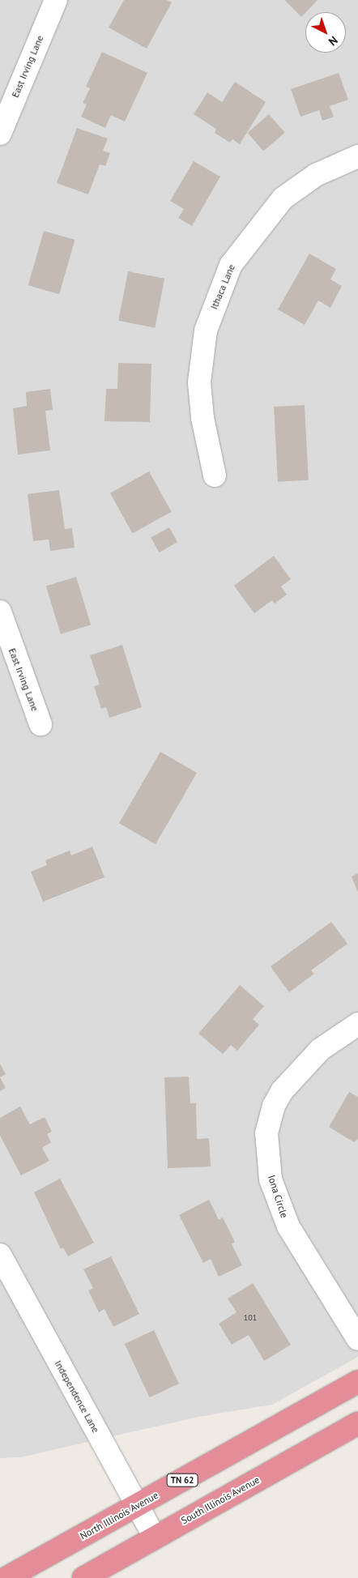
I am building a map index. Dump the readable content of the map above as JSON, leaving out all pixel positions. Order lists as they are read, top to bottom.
{
  "streets": {
    "highway": ["TN 62", "South Illinois Avenue", "North Illinois Avenue"],
    "street": [
      "East Irving Lane",
      "Ithaca Lane",
      "Iona Circle",
      "Independence Lane"
    ]
  },
  "crossings": [
    ["Independence Lane", "South Illinois Avenue"],
    ["Independence Lane", "North Illinois Avenue"]
  ],
  "house_numbers": ["101"],
  "north": "bottom right"
}
